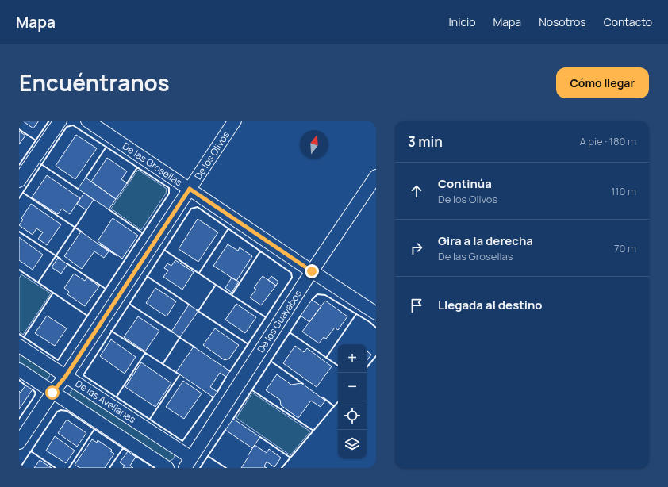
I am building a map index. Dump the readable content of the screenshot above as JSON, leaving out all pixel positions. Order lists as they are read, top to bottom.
{
  "streets": {
    "street": [
      "De los Olivos",
      "De las Grosellas",
      "De los Guayabos",
      "De las Avellanas"
    ]
  },
  "crossings": [
    ["De los Olivos", "De las Grosellas"],
    ["De los Olivos", "De las Avellanas"],
    ["De las Grosellas", "De los Guayabos"],
    ["De los Guayabos", "De las Avellanas"]
  ],
  "north": "top",
  "page": {
    "header": "Mapa",
    "nav": [
      "Inicio",
      "Mapa",
      "Nosotros",
      "Contacto"
    ],
    "title": "Encuéntranos",
    "buttons": "Cómo llegar",
    "heading": ["3 min", "A pie · 180 m"],
    "list": [
      ["Continúa", "De los Olivos", "110 m"],
      ["Gira a la derecha", "De las Grosellas", "70 m"],
      "Llegada al destino"
    ],
    "map_buttons": ["+", "−"]
  }
}
